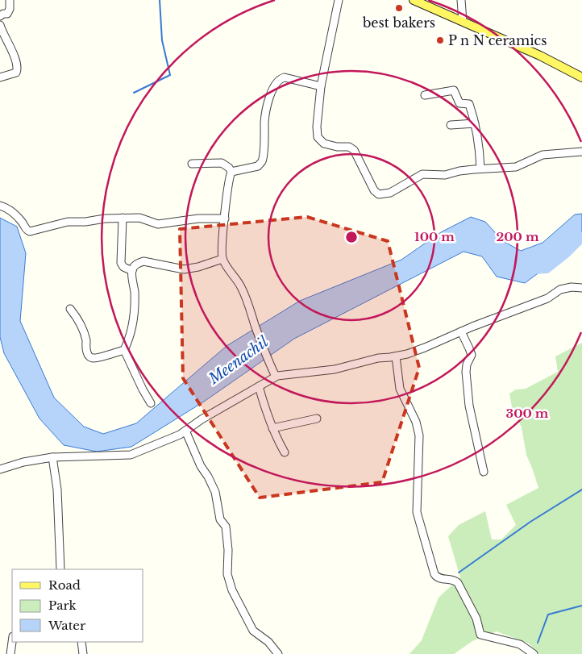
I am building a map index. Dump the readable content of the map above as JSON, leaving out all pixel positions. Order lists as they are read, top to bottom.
{
  "water": ["Meenachil"],
  "places": ["best bakers", "P n N ceramics"],
  "legend": ["Road", "Park", "Water"],
  "rings": ["100 m", "200 m", "300 m"]
}
